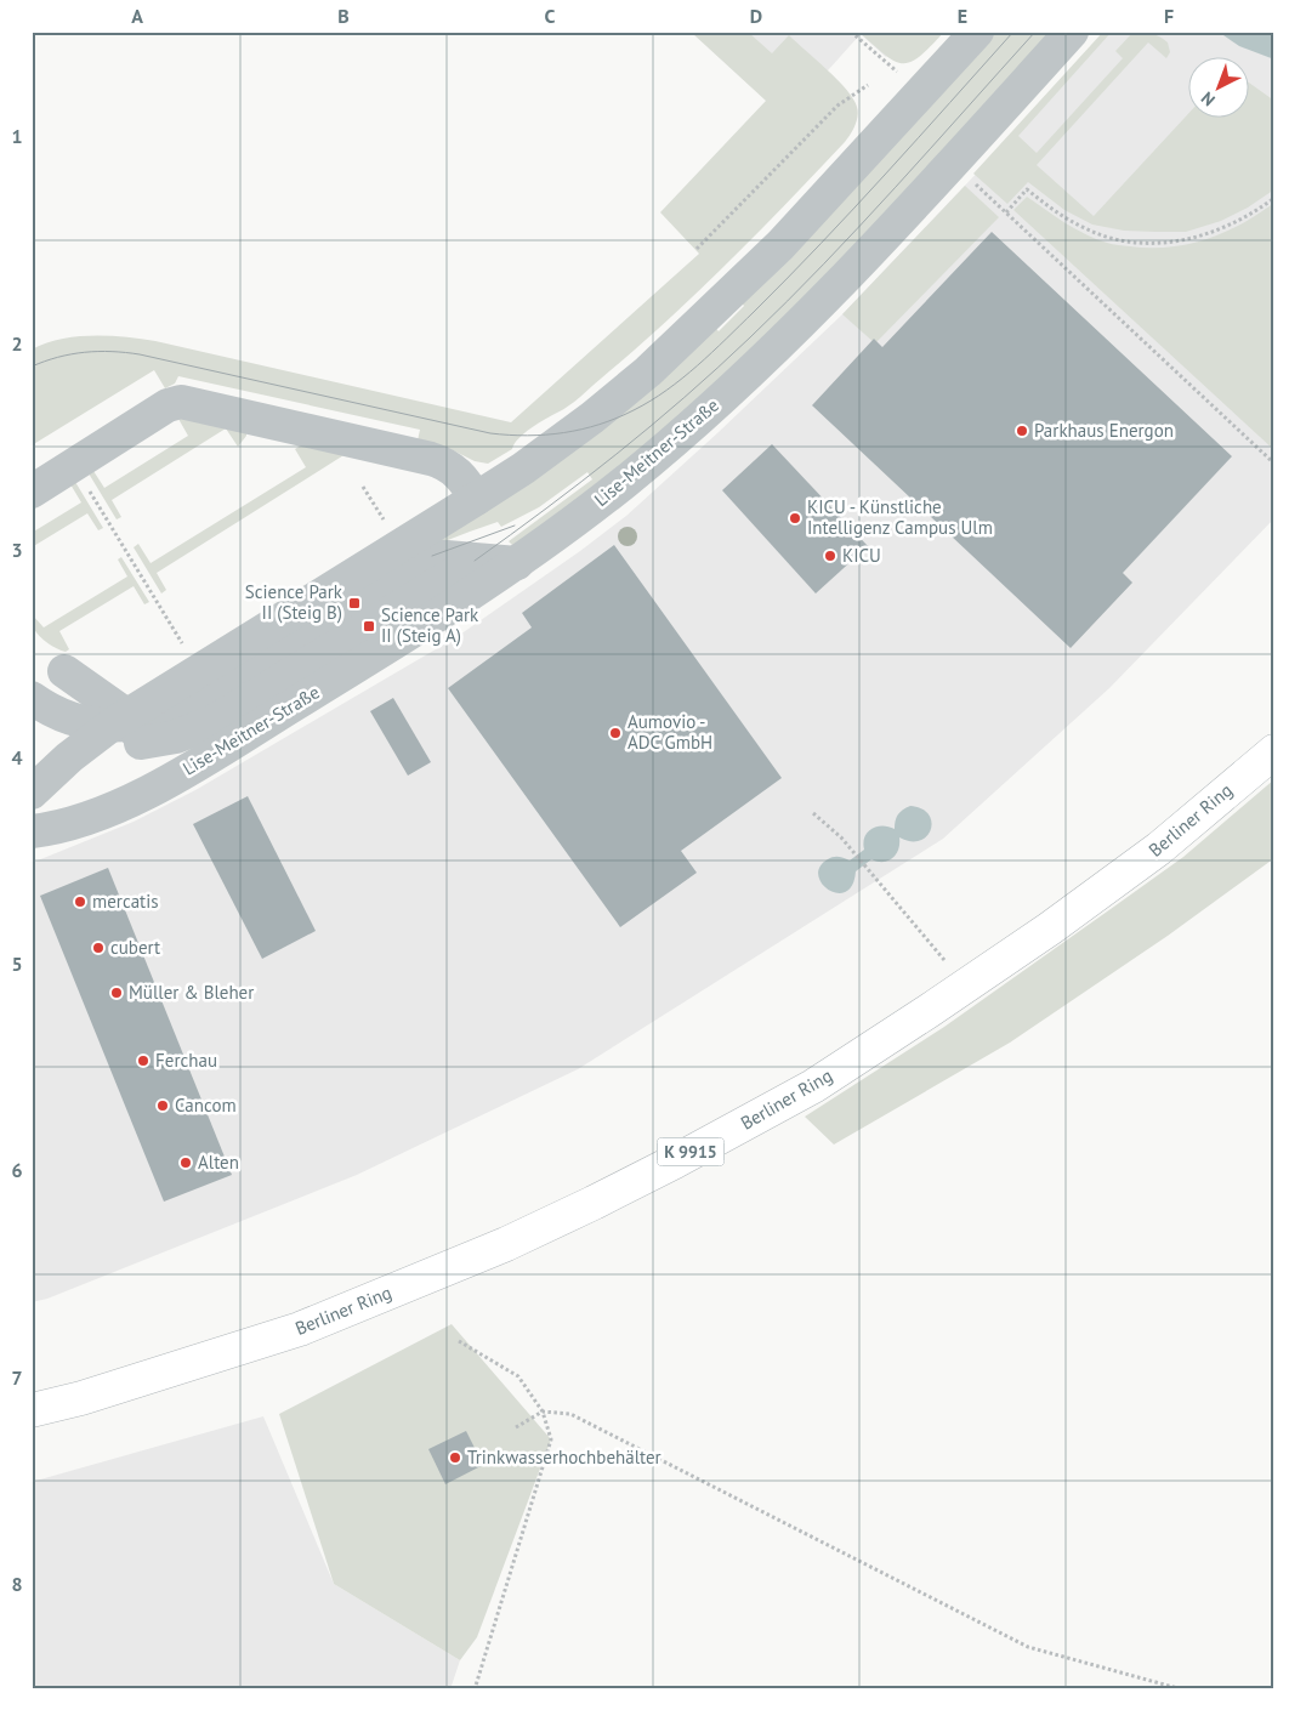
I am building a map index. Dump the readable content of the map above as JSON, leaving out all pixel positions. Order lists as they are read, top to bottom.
{
  "streets": {
    "main road": ["Berliner Ring", "K 9915"],
    "street": ["Lise-Meitner-Straße"]
  },
  "places": {
    "other": [
      "Parkhaus Energon",
      "KICU - Künstliche Intelligenz Campus Ulm",
      "KICU",
      "Aumovio - ADC GmbH",
      "mercatis",
      "cubert",
      "Müller & Bleher",
      "Ferchau",
      "Cancom",
      "Alten",
      "Trinkwasserhochbehälter"
    ],
    "transit": ["Science Park II (Steig B)", "Science Park II (Steig A)"]
  },
  "north": "bottom left",
  "grid": {
    "columns": [
      "A",
      "B",
      "C",
      "D",
      "E",
      "F"
    ],
    "rows": [
      "1",
      "2",
      "3",
      "4",
      "5",
      "6",
      "7",
      "8"
    ]
  }
}
